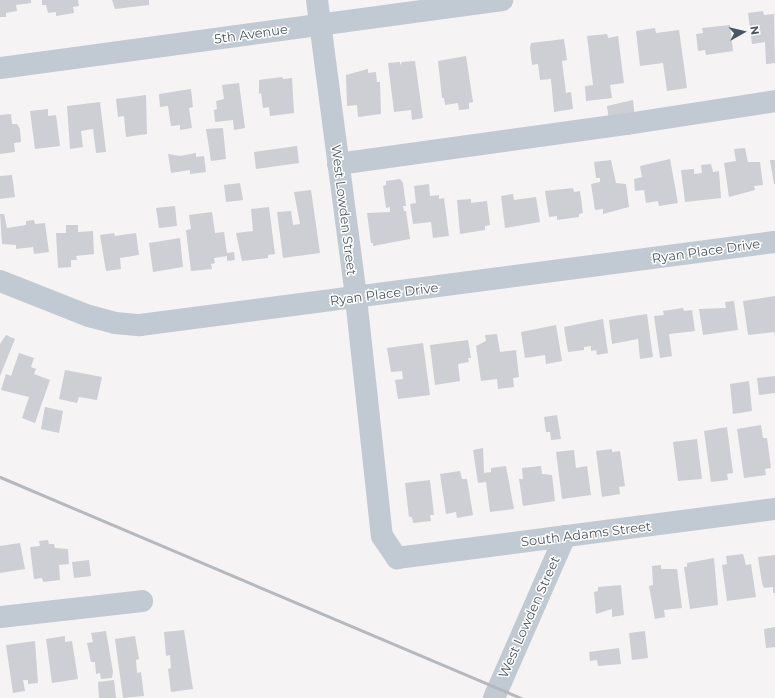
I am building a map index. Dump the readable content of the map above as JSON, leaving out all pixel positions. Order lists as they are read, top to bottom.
{
  "streets": {
    "street": [
      "5th Avenue",
      "West Lowden Street",
      "Ryan Place Drive",
      "South Adams Street"
    ]
  },
  "crossings": [
    ["5th Avenue", "West Lowden Street"],
    ["West Lowden Street", "Ryan Place Drive"],
    ["West Lowden Street", "South Adams Street"]
  ],
  "north": "right"
}
